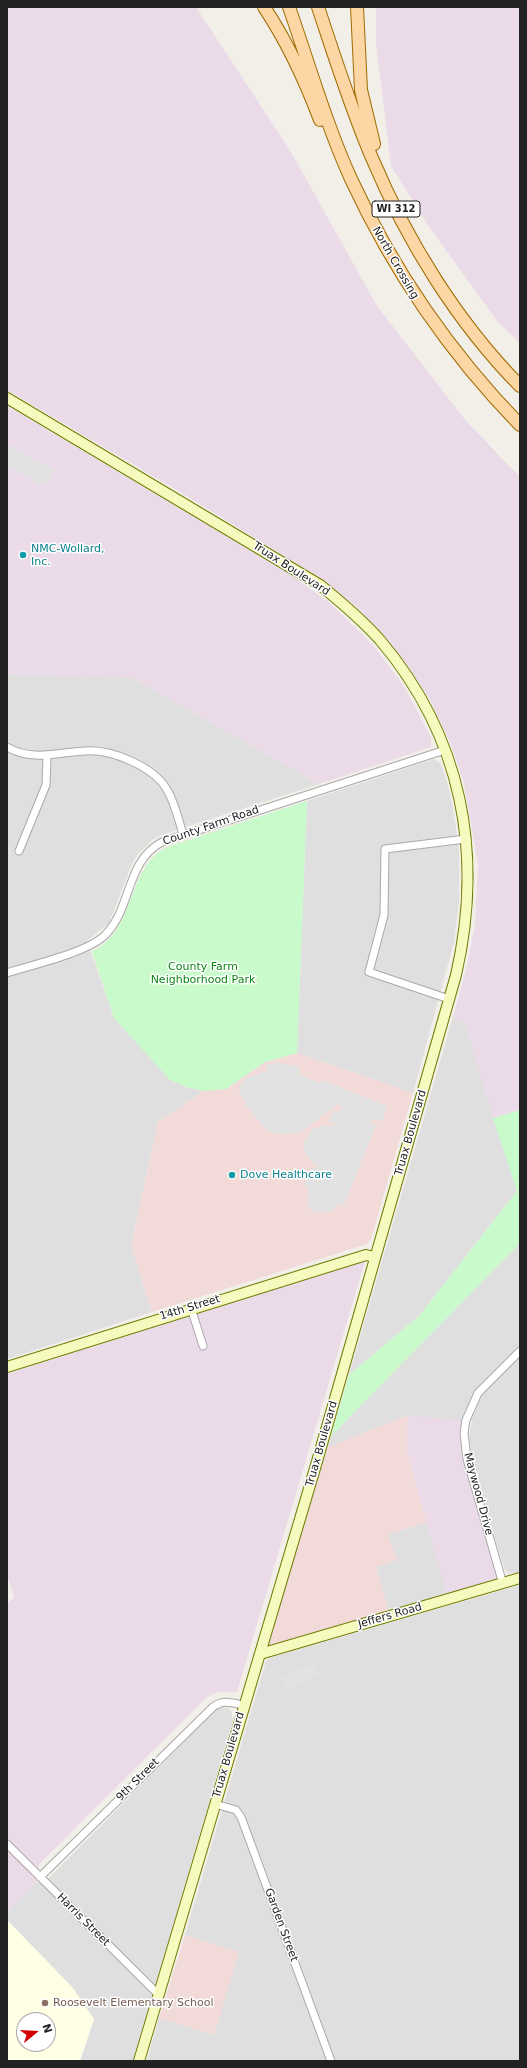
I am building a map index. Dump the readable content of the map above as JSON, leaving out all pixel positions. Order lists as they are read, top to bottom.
{
  "streets": {
    "main road": [
      "WI 312",
      "North Crossing",
      "Truax Boulevard",
      "14th Street",
      "Jeffers Road"
    ],
    "street": [
      "County Farm Road",
      "Maywood Drive",
      "9th Street",
      "Harris Street",
      "Garden Street"
    ]
  },
  "crossings": [
    ["Truax Boulevard", "County Farm Road"],
    ["Truax Boulevard", "14th Street"],
    ["Truax Boulevard", "Jeffers Road"],
    ["Truax Boulevard", "9th Street"],
    ["Truax Boulevard", "Harris Street"],
    ["Truax Boulevard", "Garden Street"],
    ["Maywood Drive", "Jeffers Road"],
    ["9th Street", "Harris Street"]
  ],
  "parks": ["County Farm Neighborhood Park"],
  "places": ["NMC-Wollard, Inc.", "Dove Healthcare", "Roosevelt Elementary School"],
  "north": "right"
}
